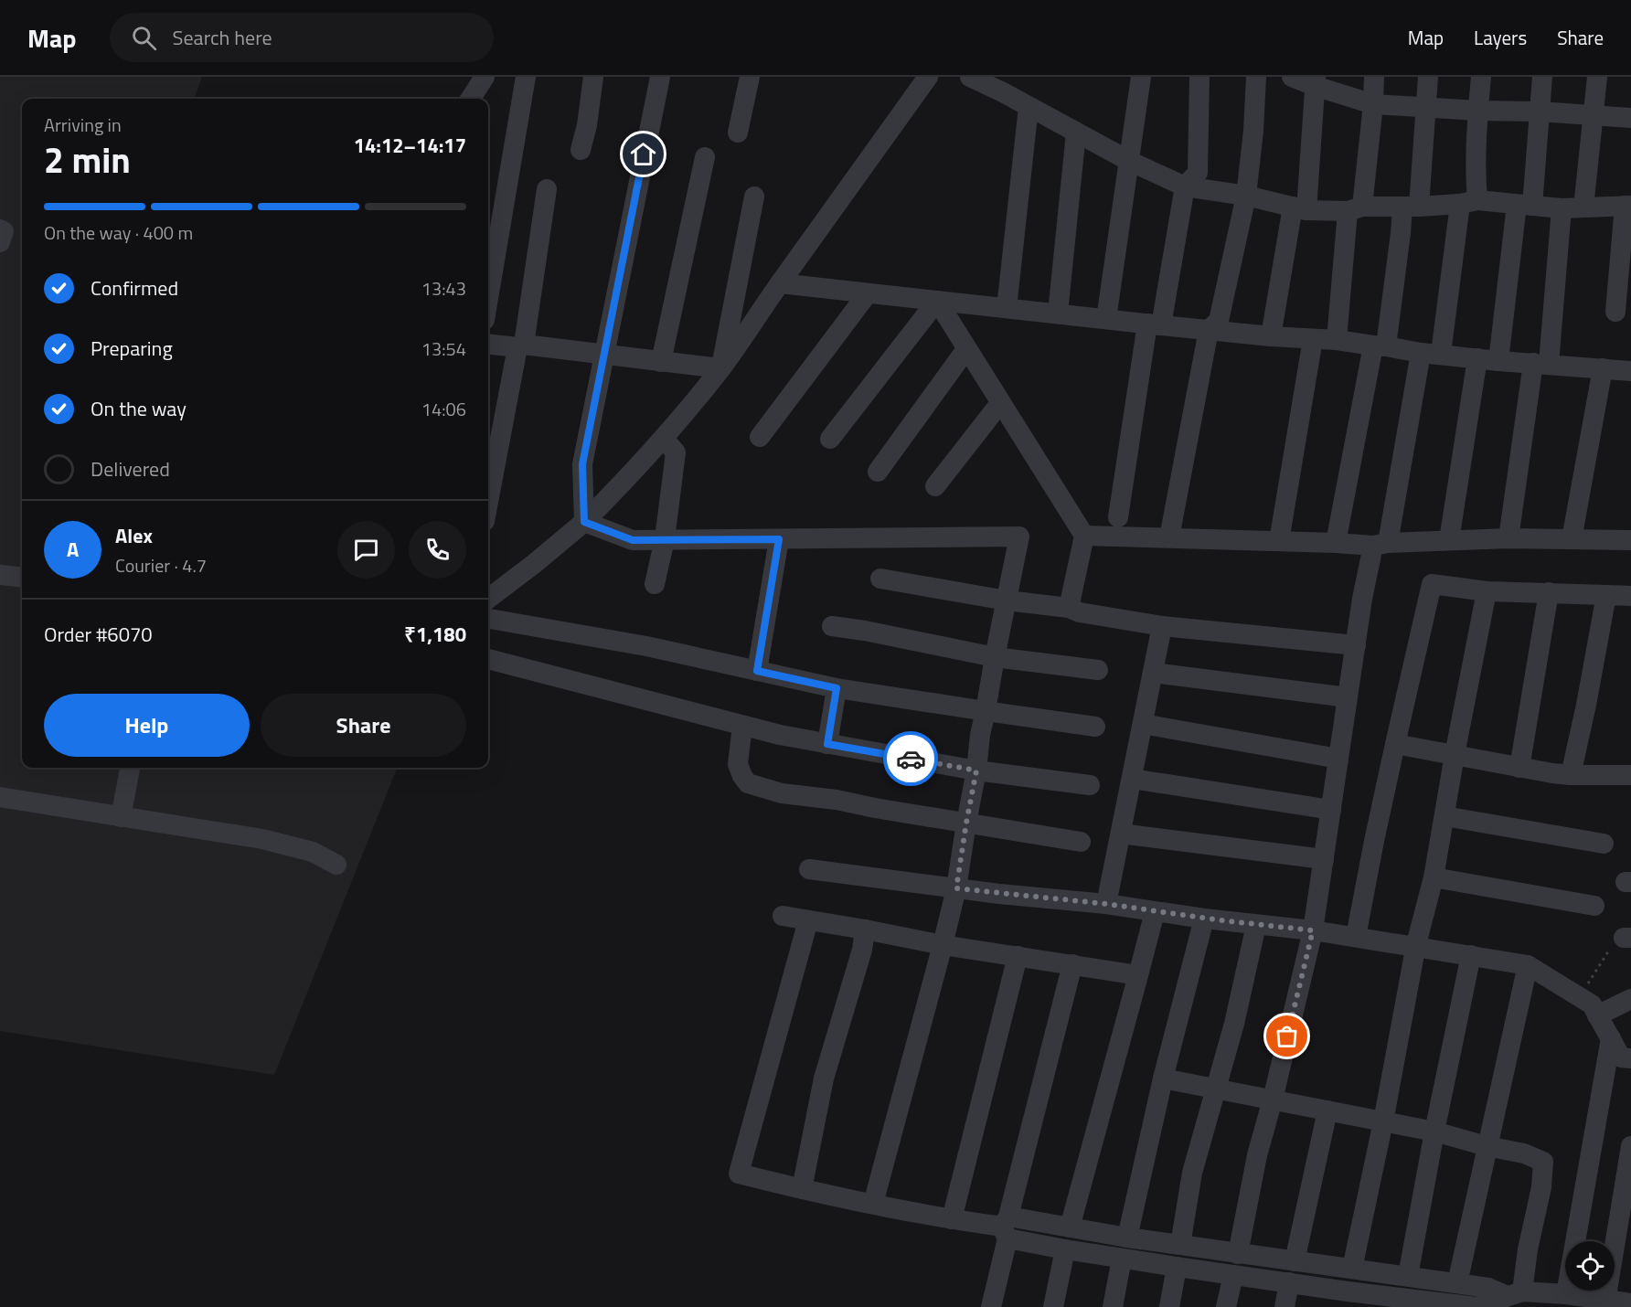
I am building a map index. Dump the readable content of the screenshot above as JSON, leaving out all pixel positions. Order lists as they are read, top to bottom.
{
  "page": {
    "header": "Map",
    "search": "Search here",
    "nav": ["Map", "Layers", "Share"],
    "heading": ["2 min", "Arriving in", "14:12–14:17"],
    "panel": [
      "Alex",
      "Courier · 4.7",
      "Order #6070",
      "₹1,180"
    ],
    "bar": "On the way · 400 m",
    "list": [
      ["Confirmed", "13:43"],
      ["Preparing", "13:54"],
      ["On the way", "14:06"],
      "Delivered"
    ],
    "round": "A",
    "buttons": ["Help", "Share"]
  }
}
